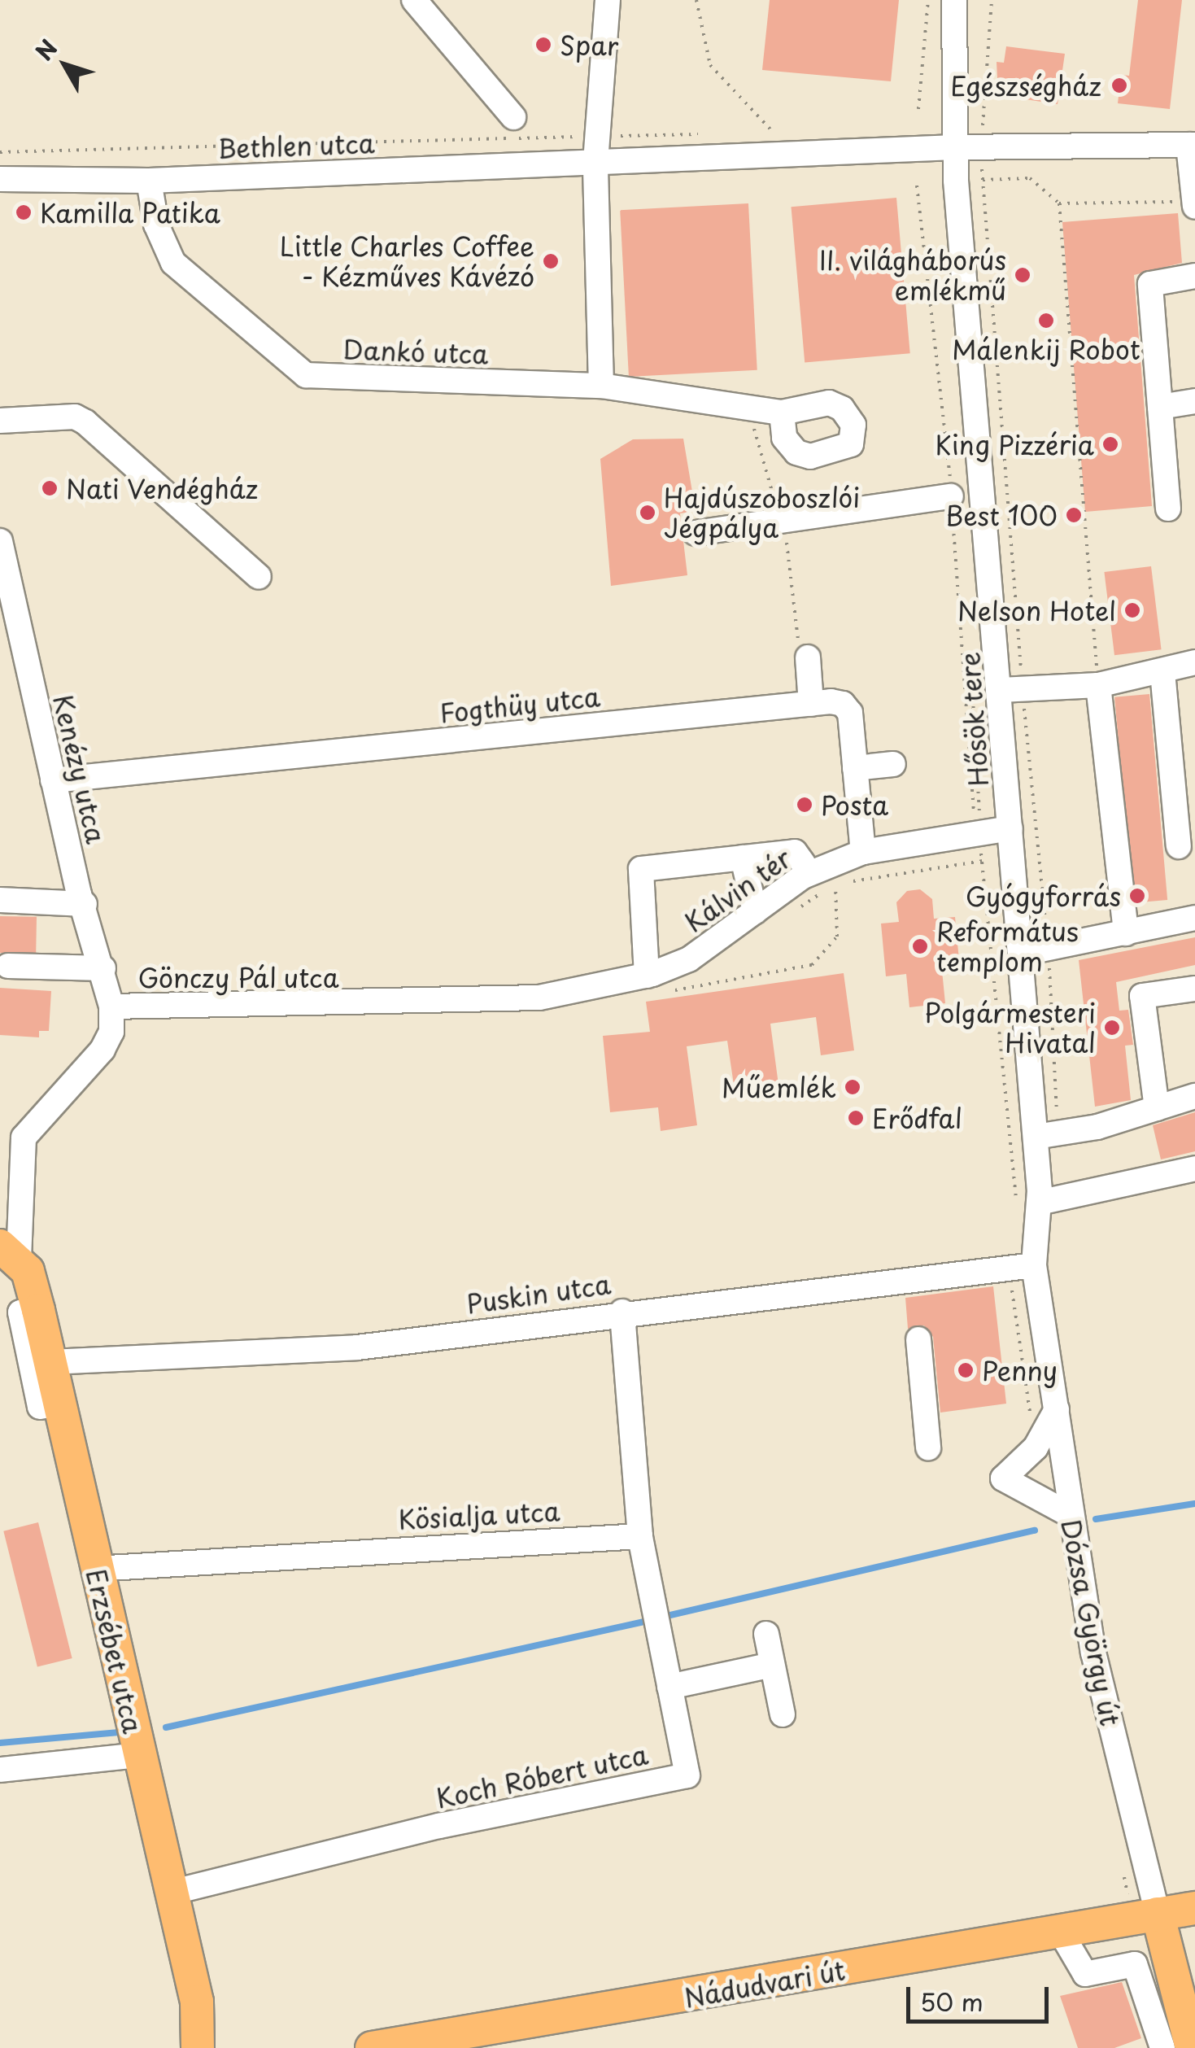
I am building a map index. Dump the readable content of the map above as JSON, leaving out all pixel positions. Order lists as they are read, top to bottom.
{
  "streets": {
    "main road": ["Dózsa György út", "Erzsébet utca", "Nádudvari út"],
    "street": [
      "Bethlen utca",
      "Dankó utca",
      "Fogthüy utca",
      "Hősök tere",
      "Kenézy utca",
      "Kálvin tér",
      "Gönczy Pál utca",
      "Puskin utca",
      "Kösialja utca",
      "Koch Róbert utca"
    ]
  },
  "crossings": [
    ["Bethlen utca", "Dankó utca"],
    ["Bethlen utca", "Hősök tere"],
    ["Fogthüy utca", "Kenézy utca"],
    ["Fogthüy utca", "Kálvin tér"],
    ["Hősök tere", "Dózsa György út"],
    ["Kenézy utca", "Gönczy Pál utca"],
    ["Kálvin tér", "Gönczy Pál utca"],
    ["Gönczy Pál utca", "Erzsébet utca"],
    ["Puskin utca", "Dózsa György út"],
    ["Puskin utca", "Erzsébet utca"],
    ["Kösialja utca", "Erzsébet utca"],
    ["Kösialja utca", "Koch Róbert utca"],
    ["Dózsa György út", "Nádudvari út"],
    ["Erzsébet utca", "Koch Róbert utca"]
  ],
  "places": [
    "Spar",
    "Egészségház",
    "Kamilla Patika",
    "Little Charles Coffee - Kézműves Kávézó",
    "II. világháborús emlékmű",
    "Málenkij Robot",
    "King Pizzéria",
    "Nati Vendégház",
    "Hajdúszoboszlói Jégpálya",
    "Best 100",
    "Nelson Hotel",
    "Posta",
    "Gyógyforrás",
    "Református templom",
    "Polgármesteri Hivatal",
    "Műemlék",
    "Erődfal",
    "Penny"
  ],
  "scale_bar": "50 m",
  "north": "top left"
}
